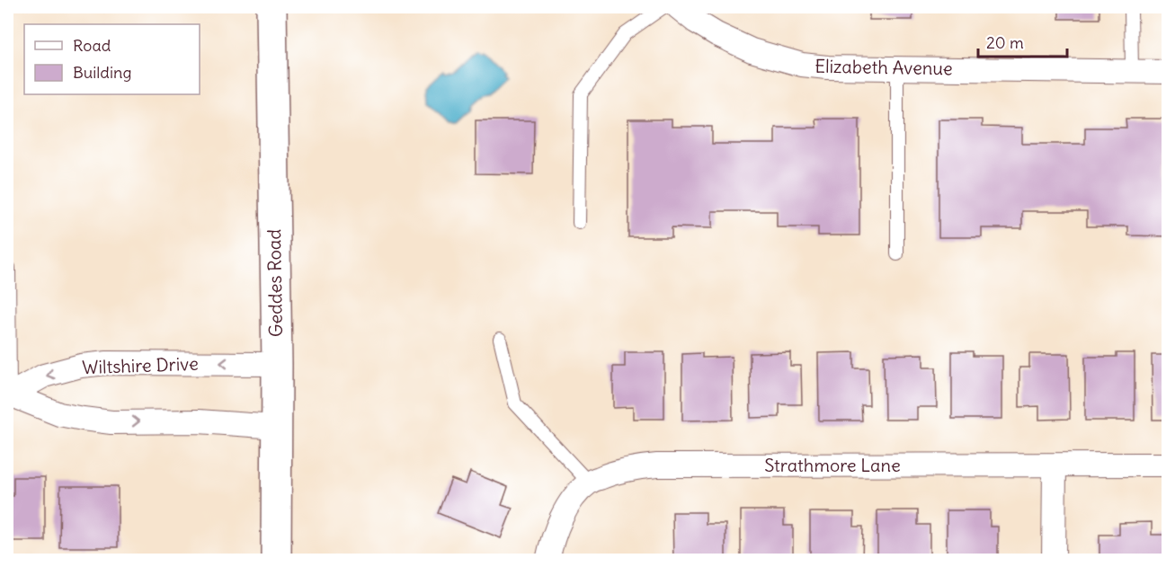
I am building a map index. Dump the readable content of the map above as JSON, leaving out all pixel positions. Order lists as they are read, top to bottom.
{
  "streets": {
    "main road": ["Geddes Road"],
    "street": ["Elizabeth Avenue", "Wiltshire Drive", "Strathmore Lane"]
  },
  "crossings": [
    ["Geddes Road", "Wiltshire Drive"]
  ],
  "legend": ["Road", "Building"],
  "scale_bar": "20 m"
}
